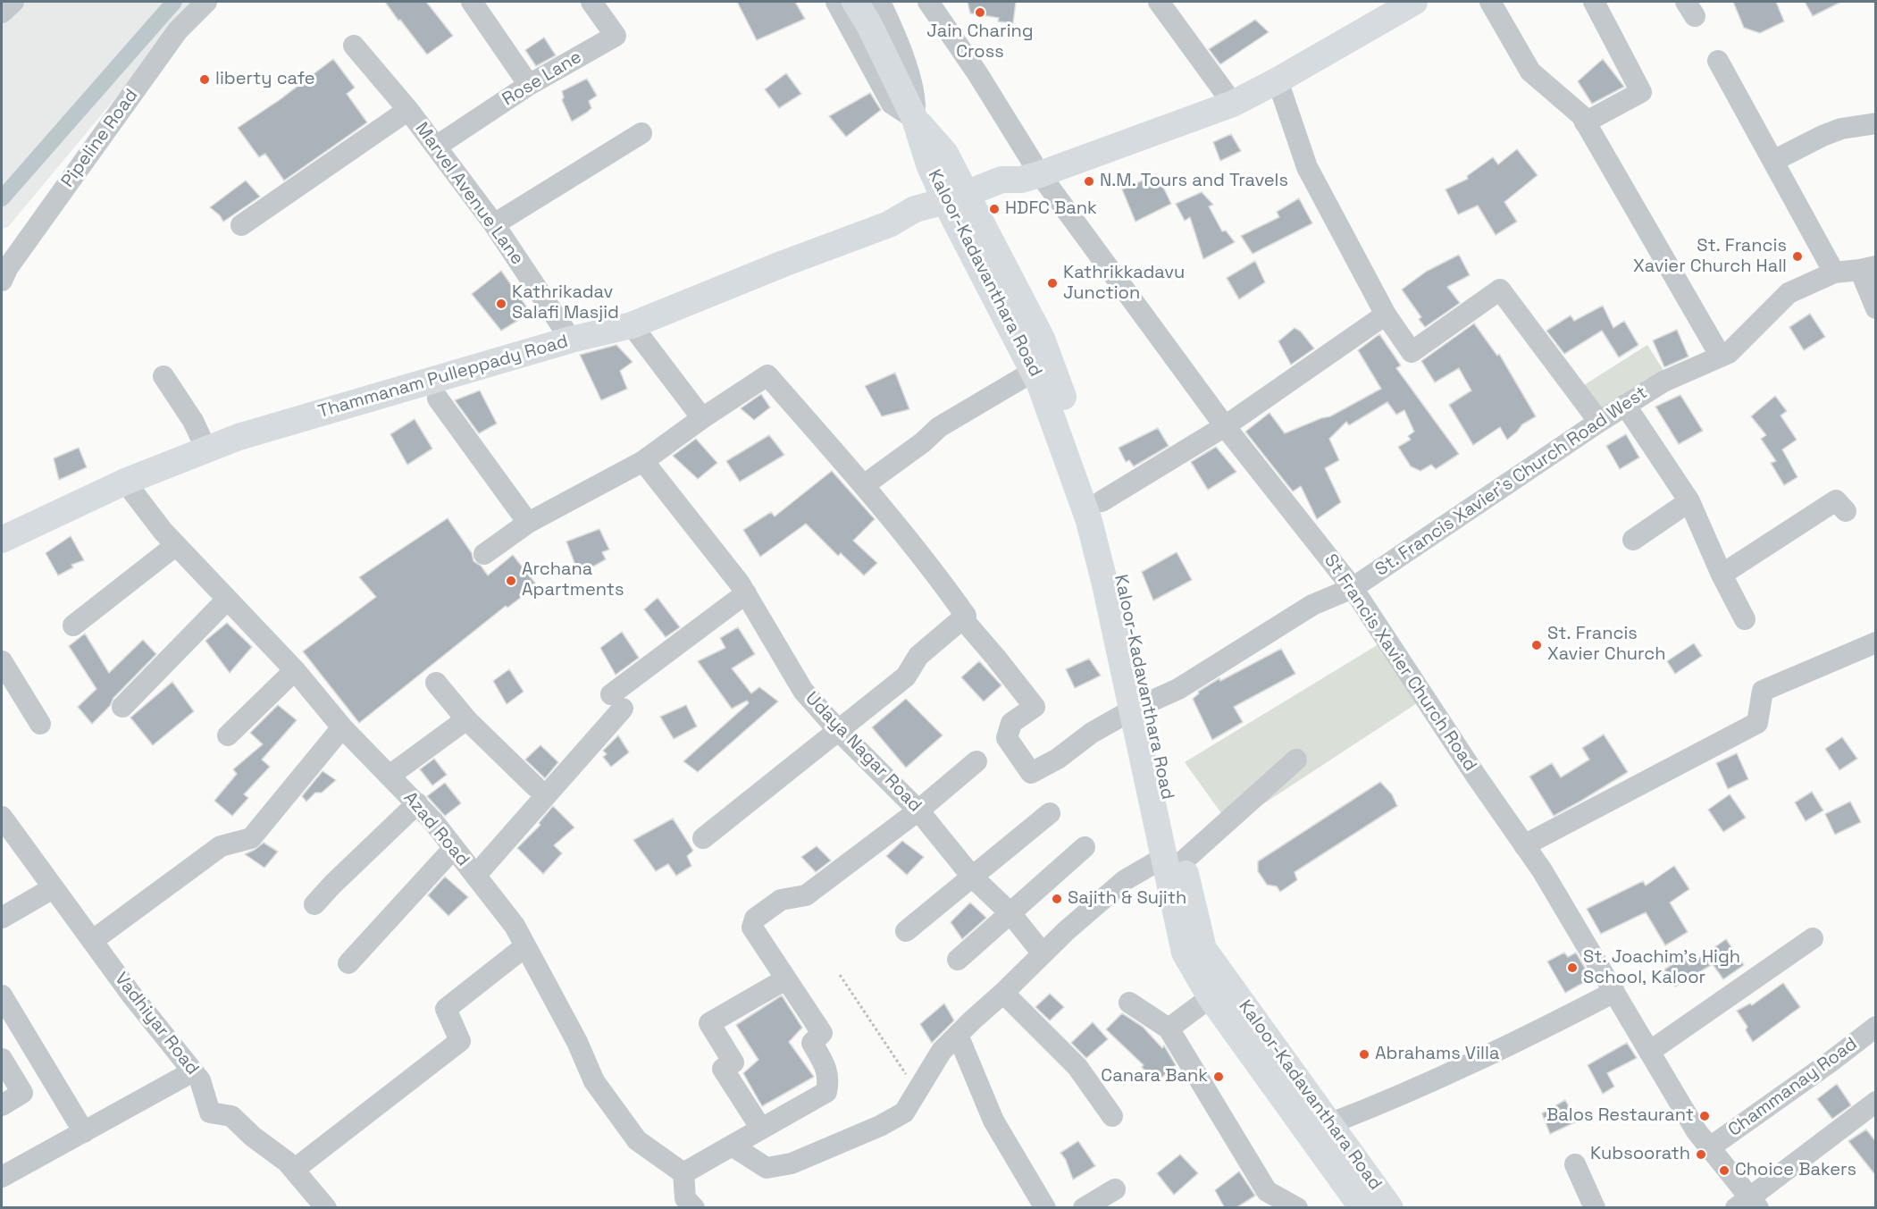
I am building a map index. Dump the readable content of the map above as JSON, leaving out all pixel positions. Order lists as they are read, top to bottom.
{
  "streets": {
    "main road": ["Kaloor-Kadavanthara Road", "Thammanam Pulleppady Road"],
    "street": [
      "Rose Lane",
      "Pipeline Road",
      "Marvel Avenue Lane",
      "St. Francis Xavier's Church Road West",
      "St Francis Xavier Church Road",
      "Udaya Nagar Road",
      "Azad Road",
      "Vadhiyar Road",
      "Chammanay Road"
    ]
  },
  "crossings": [
    ["Rose Lane", "Marvel Avenue Lane"],
    ["Marvel Avenue Lane", "Thammanam Pulleppady Road"],
    ["Kaloor-Kadavanthara Road", "Thammanam Pulleppady Road"],
    ["Kaloor-Kadavanthara Road", "St. Francis Xavier's Church Road West"],
    ["Thammanam Pulleppady Road", "St Francis Xavier Church Road"],
    ["Thammanam Pulleppady Road", "Azad Road"],
    ["St. Francis Xavier's Church Road West", "St Francis Xavier Church Road"],
    ["St Francis Xavier Church Road", "Chammanay Road"]
  ],
  "places": [
    "Jain Charing Cross",
    "liberty cafe",
    "N.M. Tours and Travels",
    "HDFC Bank",
    "St. Francis Xavier Church Hall",
    "Kathrikkadavu Junction",
    "Kathrikadav Salafi Masjid",
    "Archana Apartments",
    "St. Francis Xavier Church",
    "Sajith & Sujith",
    "St. Joachim's High School, Kaloor",
    "Abrahams Villa",
    "Canara Bank",
    "Balos Restaurant",
    "Kubsoorath",
    "Choice Bakers"
  ]
}
